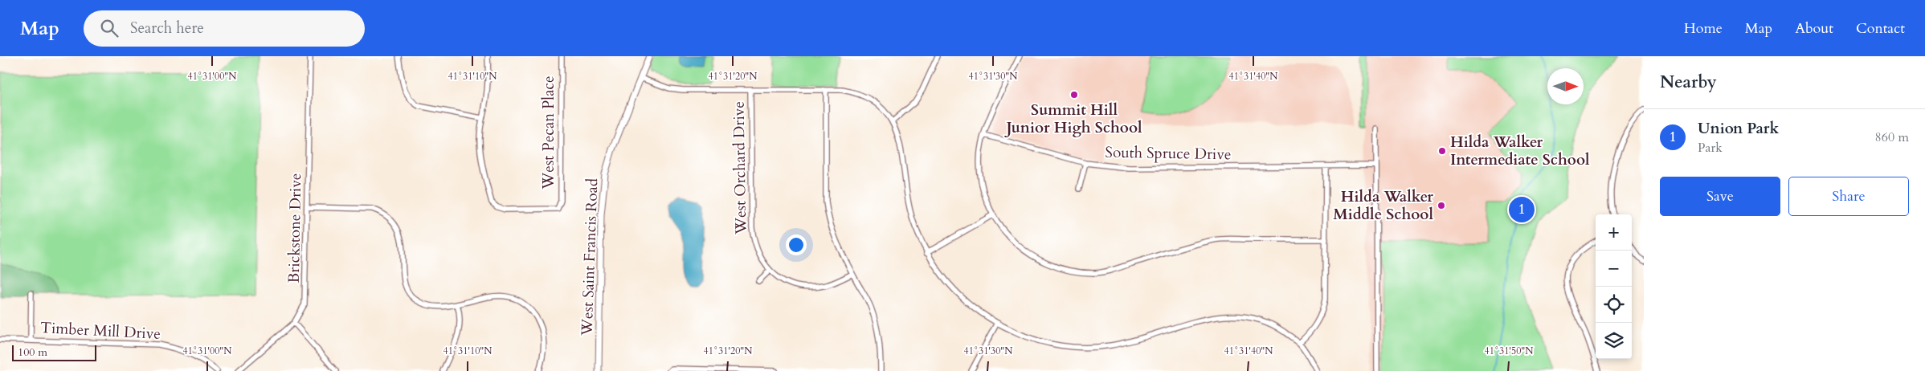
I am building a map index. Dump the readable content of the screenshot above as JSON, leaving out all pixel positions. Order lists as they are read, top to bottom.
{
  "streets": {
    "street": [
      "West Pecan Place",
      "South Spruce Drive",
      "West Orchard Drive",
      "Brickstone Drive",
      "West Saint Francis Road",
      "Timber Mill Drive"
    ]
  },
  "places": ["Summit Hill Junior High School", "Hilda Walker Intermediate School", "Hilda Walker Middle School"],
  "scale_bar": "100 m",
  "north": "right",
  "page": {
    "header": "Map",
    "search": "Search here",
    "nav": [
      "Home",
      "Map",
      "About",
      "Contact"
    ],
    "heading": "Nearby",
    "list": [
      {
        "mark": "1",
        "name": "Union Park",
        "note": "Park",
        "value": "860 m"
      }
    ],
    "buttons": ["Save", "Share"],
    "pins": "1",
    "map_buttons": ["+", "−"],
    "scale": "100 m"
  },
  "coordinates": [
    "41°31'00\"N",
    "41°31'10\"N",
    "41°31'20\"N",
    "41°31'30\"N",
    "41°31'40\"N",
    "41°31'50\"N"
  ]
}
